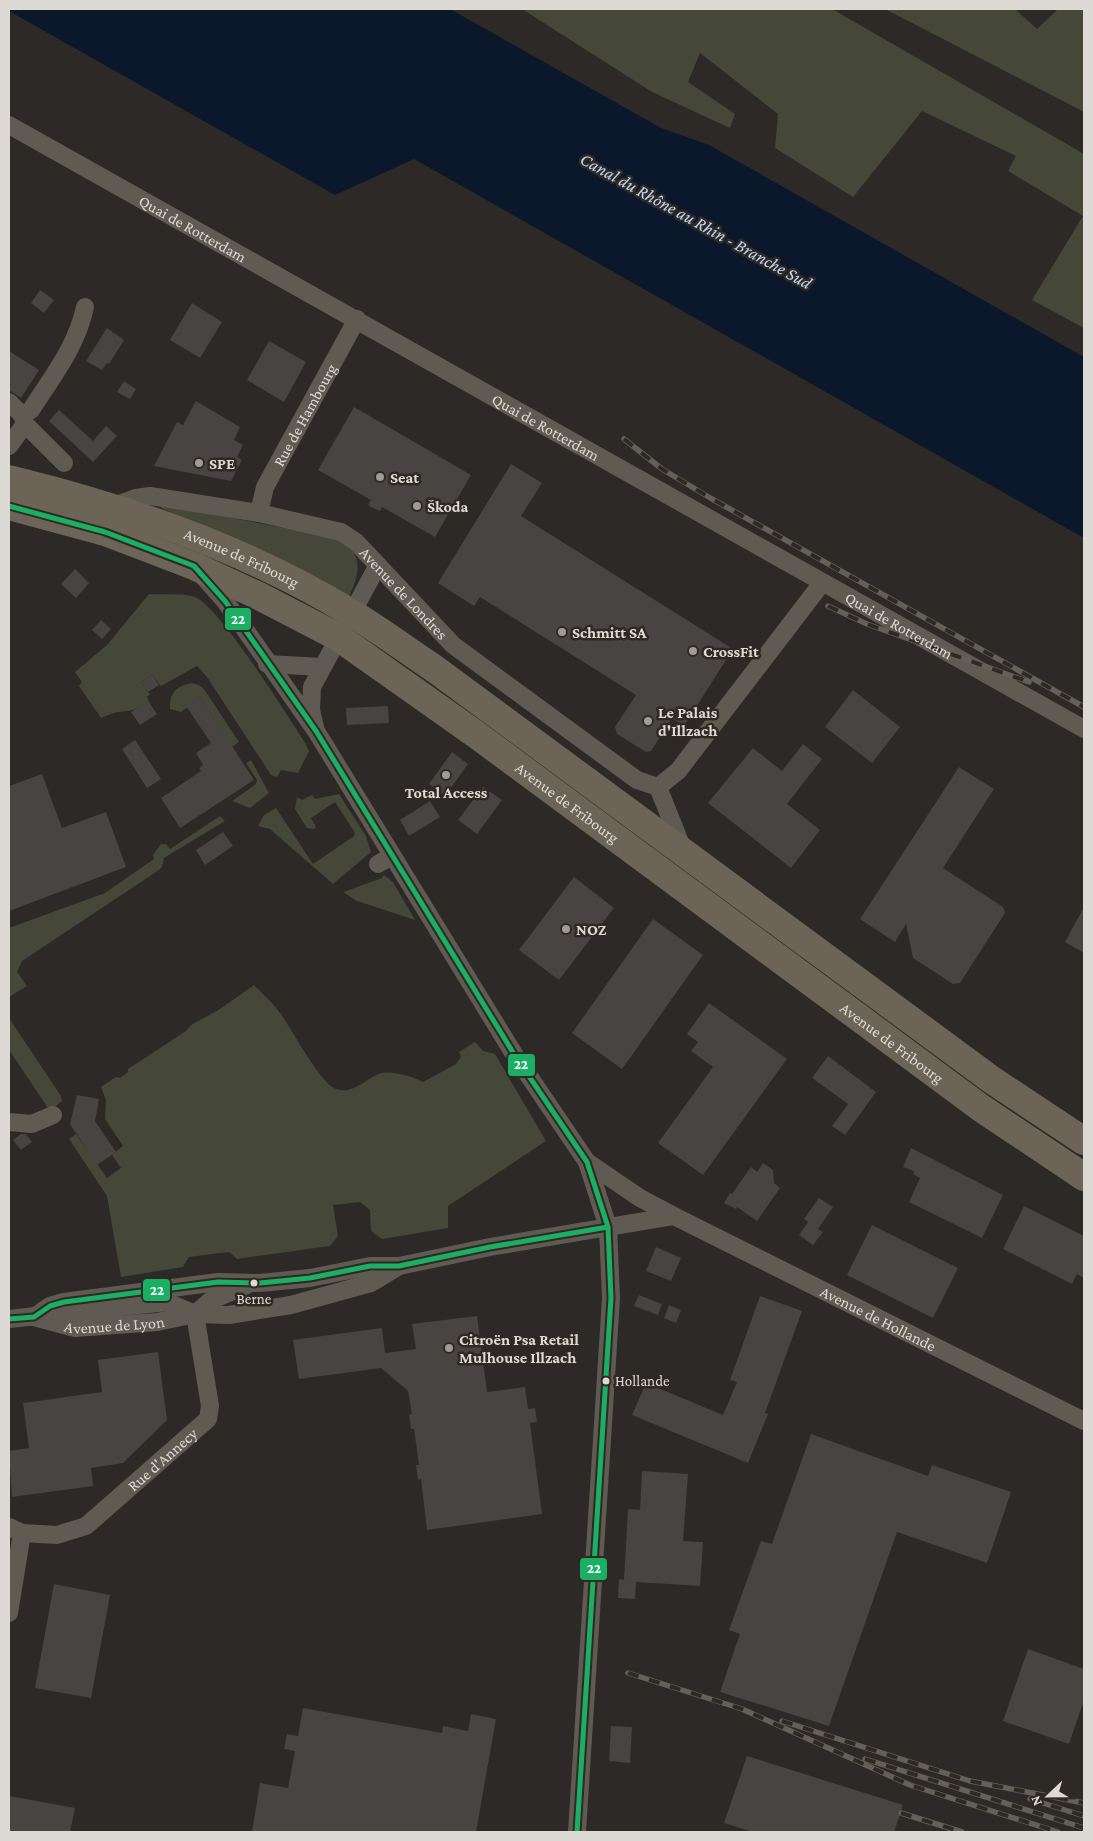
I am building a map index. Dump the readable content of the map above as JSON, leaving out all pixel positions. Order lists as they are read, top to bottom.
{
  "streets": {
    "main road": ["Avenue de Fribourg"],
    "street": [
      "Quai de Rotterdam",
      "Rue de Hambourg",
      "Avenue de Londres",
      "Avenue de Hollande",
      "Avenue de Lyon",
      "Rue d'Annecy"
    ]
  },
  "crossings": [
    ["Quai de Rotterdam", "Rue de Hambourg"],
    ["Rue de Hambourg", "Avenue de Londres"],
    ["Avenue de Fribourg", "Avenue de Londres"],
    ["Avenue de Fribourg", "Avenue de Hollande"],
    ["Avenue de Londres", "Avenue de Hollande"],
    ["Avenue de Hollande", "Avenue de Lyon"],
    ["Avenue de Lyon", "Rue d'Annecy"]
  ],
  "water": ["Canal du Rhône au Rhin - Branche Sud"],
  "places": [
    "SPE",
    "Seat",
    "Škoda",
    "Schmitt SA",
    "CrossFit",
    "Le Palais d'Illzach",
    "Total Access",
    "NOZ",
    "Berne",
    "Citroën Psa Retail Mulhouse Illzach",
    "Hollande"
  ],
  "lines": ["transit line 22"],
  "north": "left"
}
